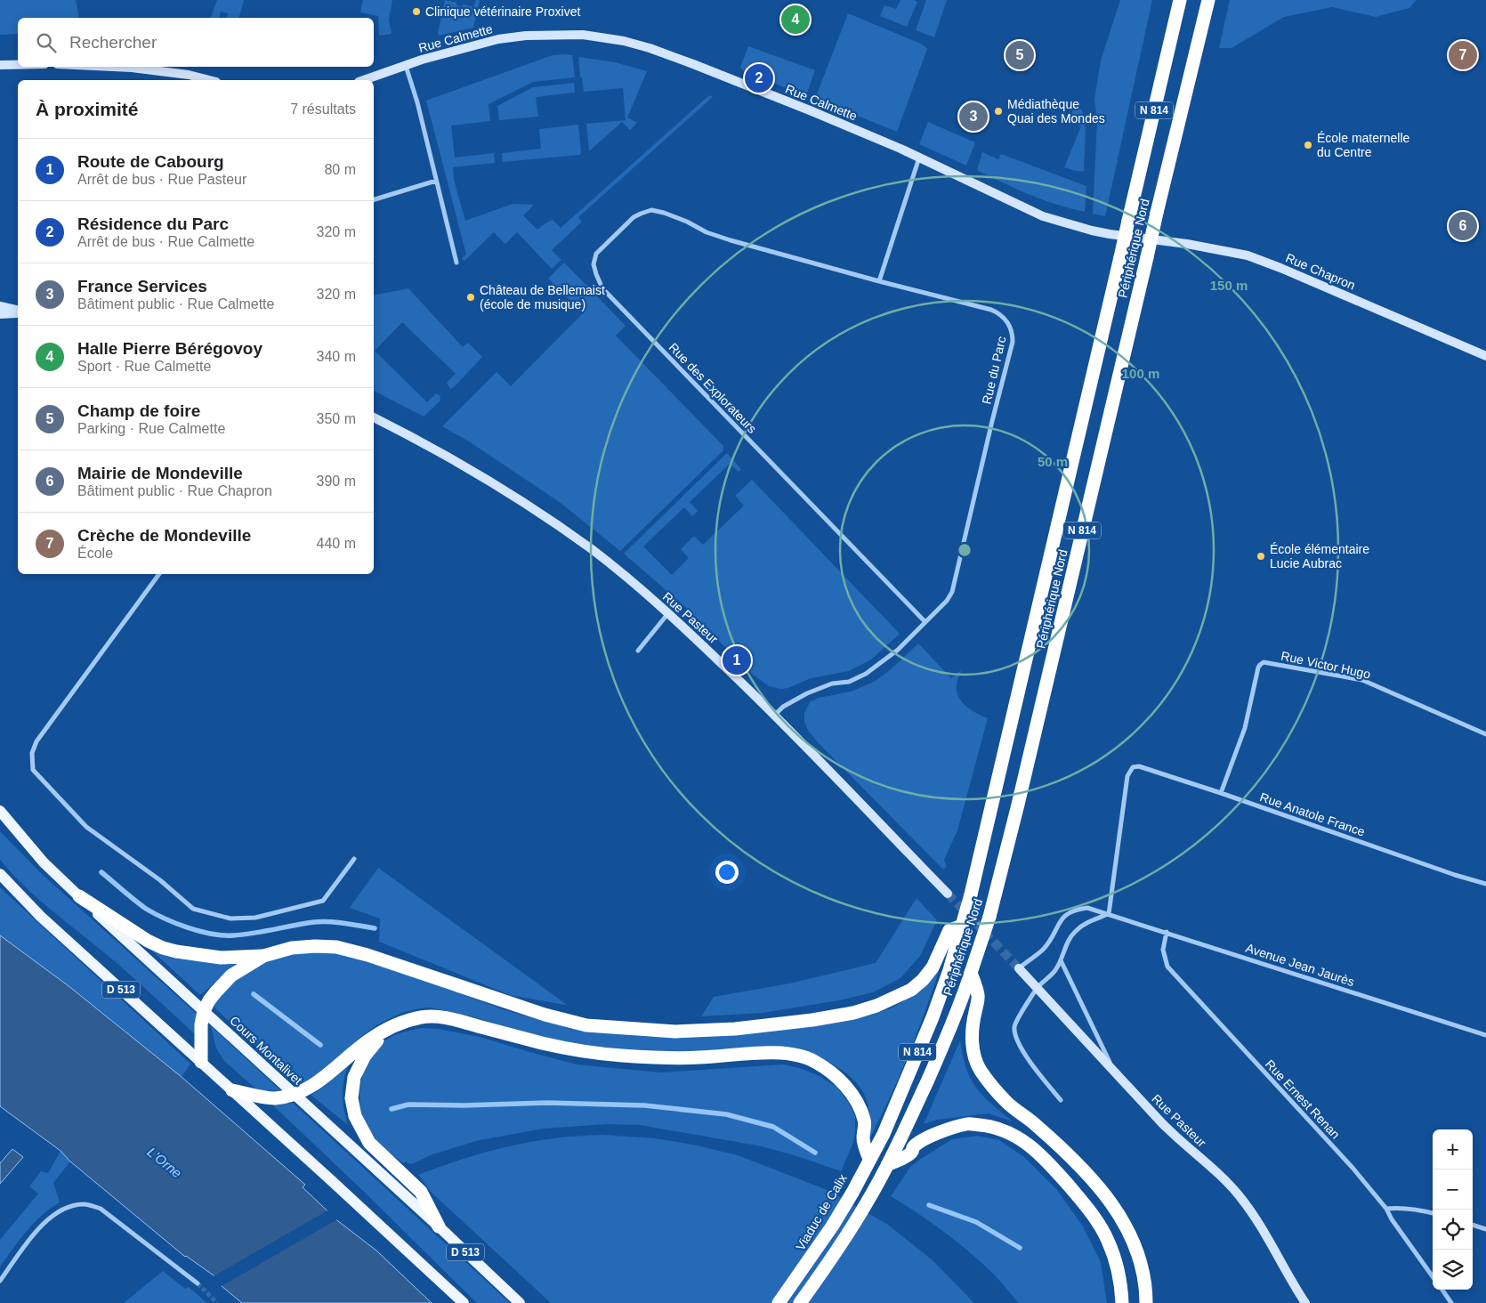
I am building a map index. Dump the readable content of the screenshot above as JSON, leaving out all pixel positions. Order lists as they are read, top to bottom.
{
  "streets": {
    "highway": ["N 814", "Périphérique Nord", "Viaduc de Calix"],
    "main road": ["D 513", "Cours Montalivet"],
    "street": [
      "Rue Calmette",
      "Rue Chapron",
      "Rue du Parc",
      "Rue des Explorateurs",
      "Rue Pasteur",
      "Rue Victor Hugo",
      "Rue Anatole France",
      "Avenue Jean Jaurès",
      "Rue Ernest Renan"
    ]
  },
  "crossings": [
    ["Rue Calmette", "Rue Chapron"],
    ["N 814", "Périphérique Nord"],
    ["Périphérique Nord", "Viaduc de Calix"],
    ["Rue du Parc", "Rue des Explorateurs"],
    ["Rue Pasteur", "Avenue Jean Jaurès"],
    ["Rue Victor Hugo", "Rue Anatole France"],
    ["Rue Anatole France", "Avenue Jean Jaurès"],
    ["Avenue Jean Jaurès", "Rue Ernest Renan"]
  ],
  "water": ["L'Orne"],
  "places": [
    "Clinique vétérinaire Proxivet",
    "Médiathèque Quai des Mondes",
    "École maternelle du Centre",
    "Château de Bellemaist (école de musique)",
    "École élémentaire Lucie Aubrac"
  ],
  "page": {
    "pins": [
      "4",
      "5",
      "7",
      "2",
      "3",
      "6",
      "1"
    ],
    "search": "Rechercher",
    "heading": ["À proximité", "7 résultats"],
    "list": [
      {
        "mark": "1",
        "name": "Route de Cabourg",
        "note": "Arrêt de bus · Rue Pasteur",
        "value": "80 m"
      },
      {
        "mark": "2",
        "name": "Résidence du Parc",
        "note": "Arrêt de bus · Rue Calmette",
        "value": "320 m"
      },
      {
        "mark": "3",
        "name": "France Services",
        "note": "Bâtiment public · Rue Calmette",
        "value": "320 m"
      },
      {
        "mark": "4",
        "name": "Halle Pierre Bérégovoy",
        "note": "Sport · Rue Calmette",
        "value": "340 m"
      },
      {
        "mark": "5",
        "name": "Champ de foire",
        "note": "Parking · Rue Calmette",
        "value": "350 m"
      },
      {
        "mark": "6",
        "name": "Mairie de Mondeville",
        "note": "Bâtiment public · Rue Chapron",
        "value": "390 m"
      },
      {
        "mark": "7",
        "name": "Crèche de Mondeville",
        "note": "École",
        "value": "440 m"
      }
    ],
    "map_buttons": ["+", "−"]
  },
  "rings": ["150 m", "100 m", "50 m"]
}
